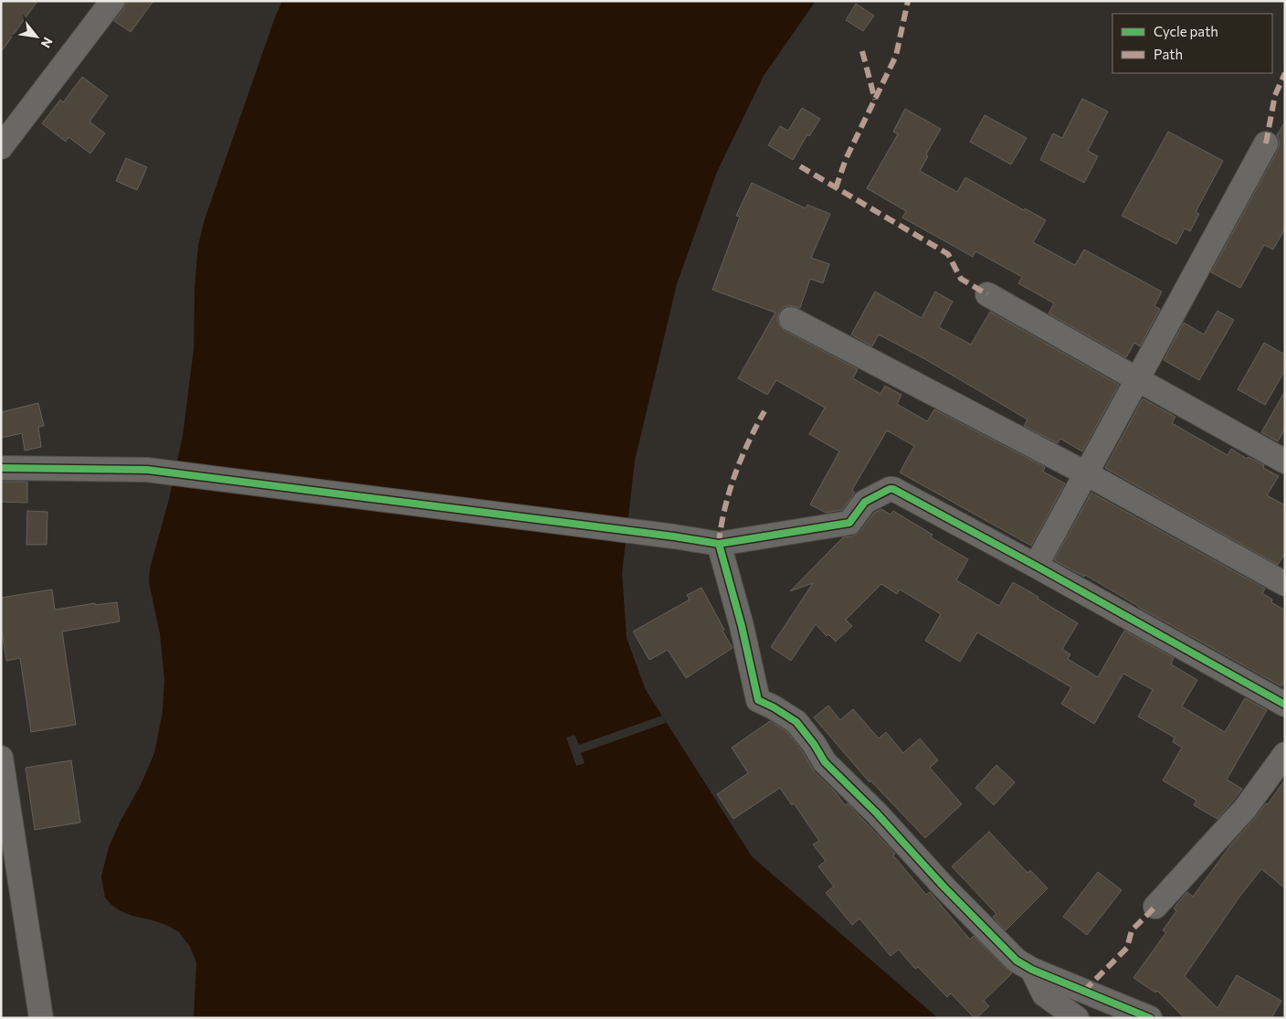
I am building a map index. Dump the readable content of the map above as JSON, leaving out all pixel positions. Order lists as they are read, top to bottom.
{
  "legend": ["Cycle path", "Path"],
  "north": "bottom right"
}
